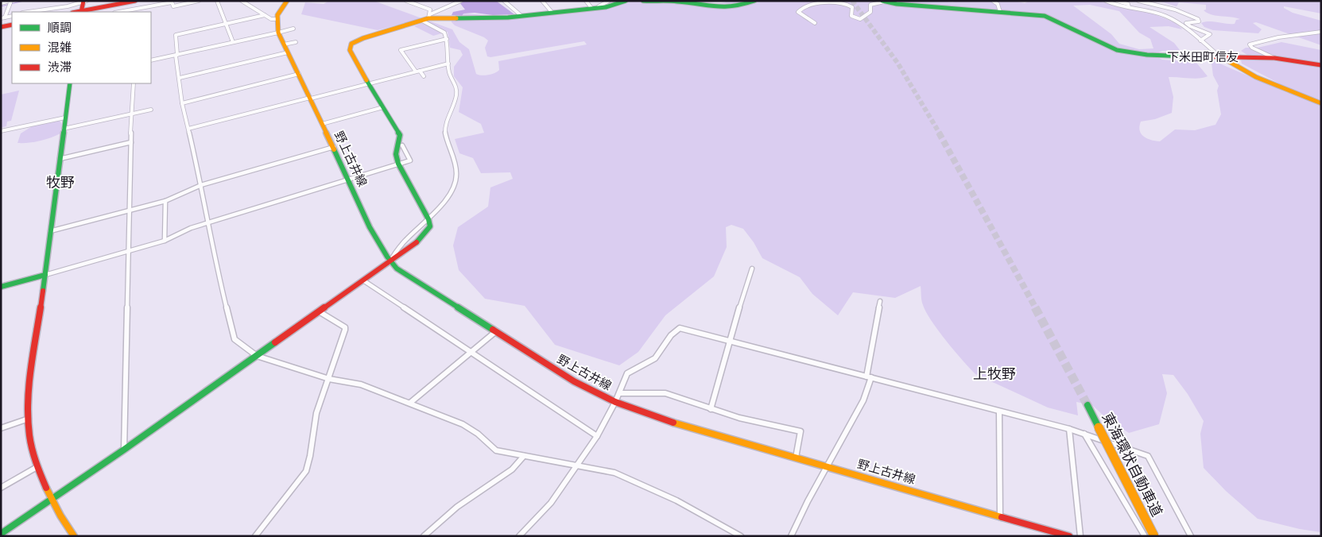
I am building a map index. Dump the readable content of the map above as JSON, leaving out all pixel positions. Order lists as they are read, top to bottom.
{
  "streets": {
    "main road": ["野上古井線", "東海環状自動車道"]
  },
  "districts": ["下米田町信友", "牧野", "上牧野"],
  "legend": ["順調", "混雑", "渋滞"]
}
